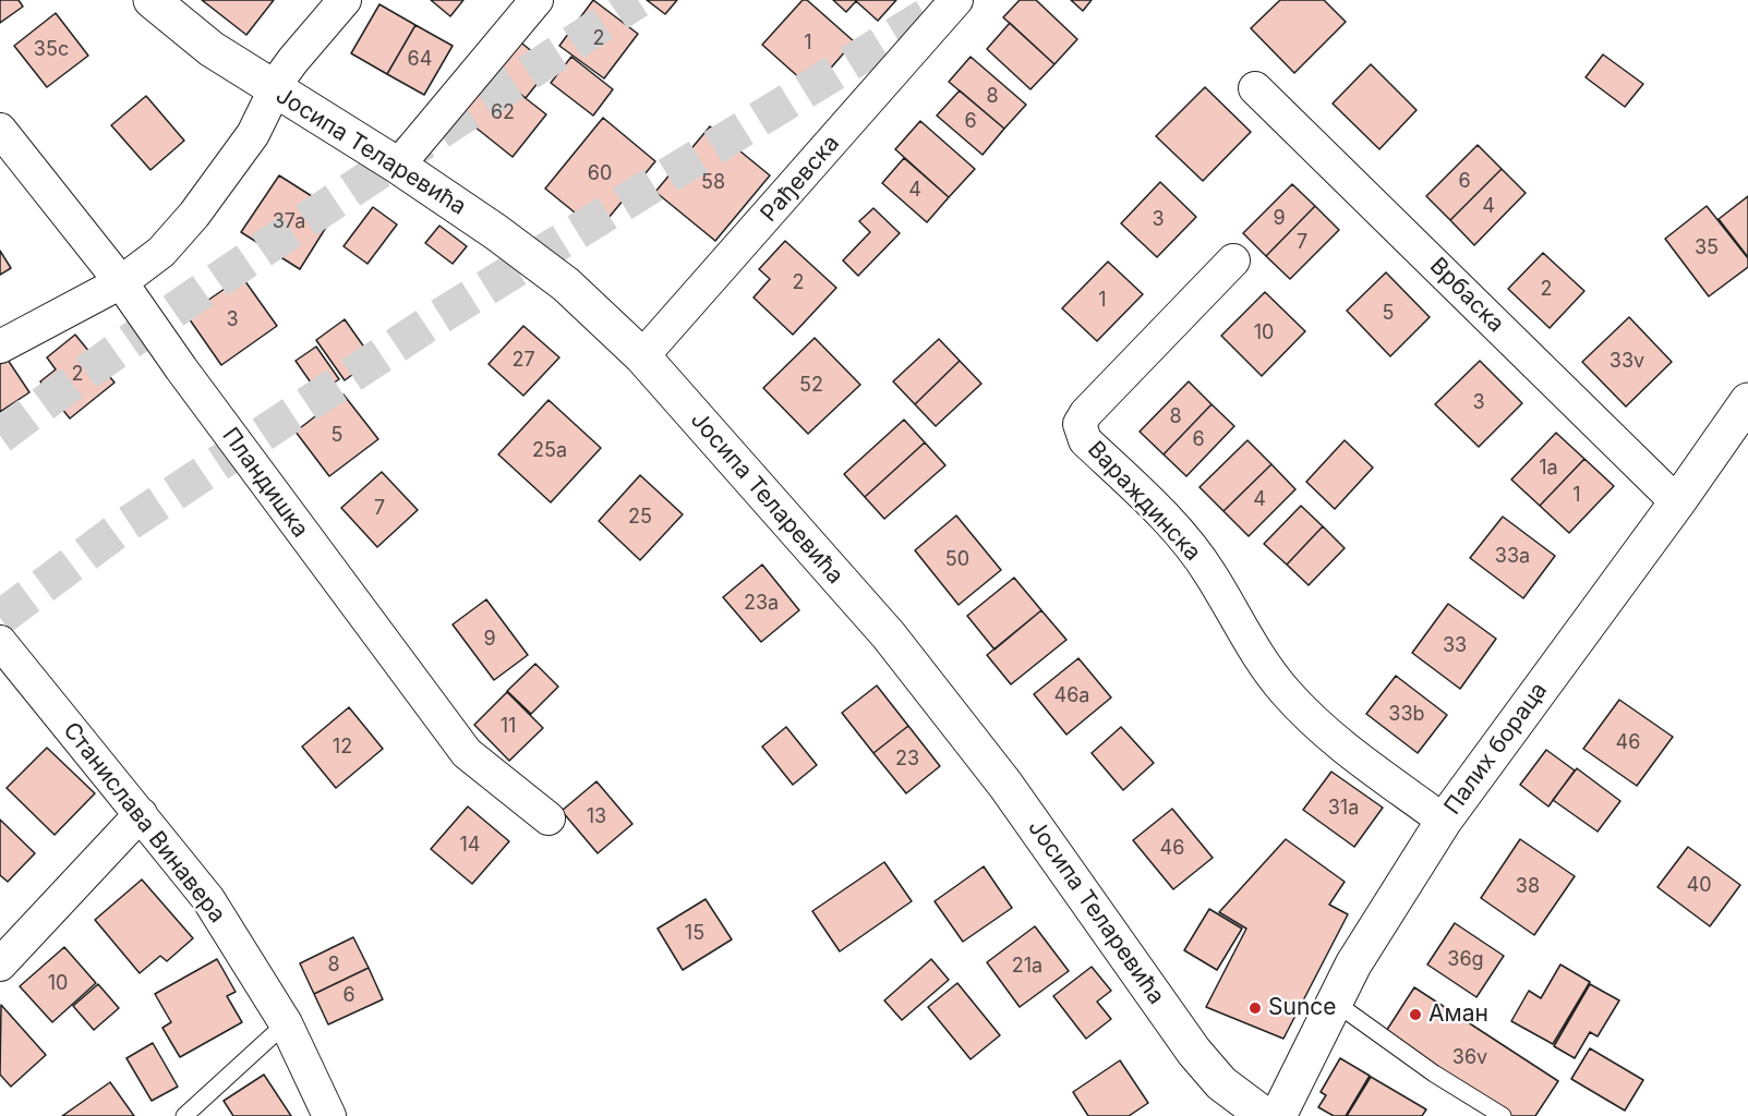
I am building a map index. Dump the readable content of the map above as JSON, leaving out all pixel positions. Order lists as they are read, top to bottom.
{
  "streets": {
    "street": [
      "Јосипа Теларевића",
      "Рађевска",
      "Врбаска",
      "Пландишка",
      "Вараждинска",
      "Палих бораца",
      "Станислава Винавера"
    ]
  },
  "crossings": [
    ["Јосипа Теларевића", "Рађевска"],
    ["Врбаска", "Палих бораца"],
    ["Вараждинска", "Палих бораца"]
  ],
  "places": ["Sunce", "Аман"],
  "house_numbers": [
    "2",
    "1",
    "35c",
    "64",
    "8",
    "62",
    "6",
    "60",
    "6",
    "58",
    "4",
    "4",
    "9",
    "3",
    "37a",
    "7",
    "35",
    "2",
    "2",
    "1",
    "5",
    "3",
    "10",
    "27",
    "33v",
    "2",
    "52",
    "3",
    "8",
    "5",
    "6",
    "25a",
    "1a",
    "1",
    "4",
    "7",
    "25",
    "33a",
    "50",
    "23a",
    "9",
    "33",
    "46a",
    "33b",
    "11",
    "46",
    "12",
    "23",
    "31a",
    "13",
    "14",
    "46",
    "40",
    "38",
    "15",
    "36g",
    "8",
    "21a",
    "10",
    "6",
    "36v"
  ]
}
